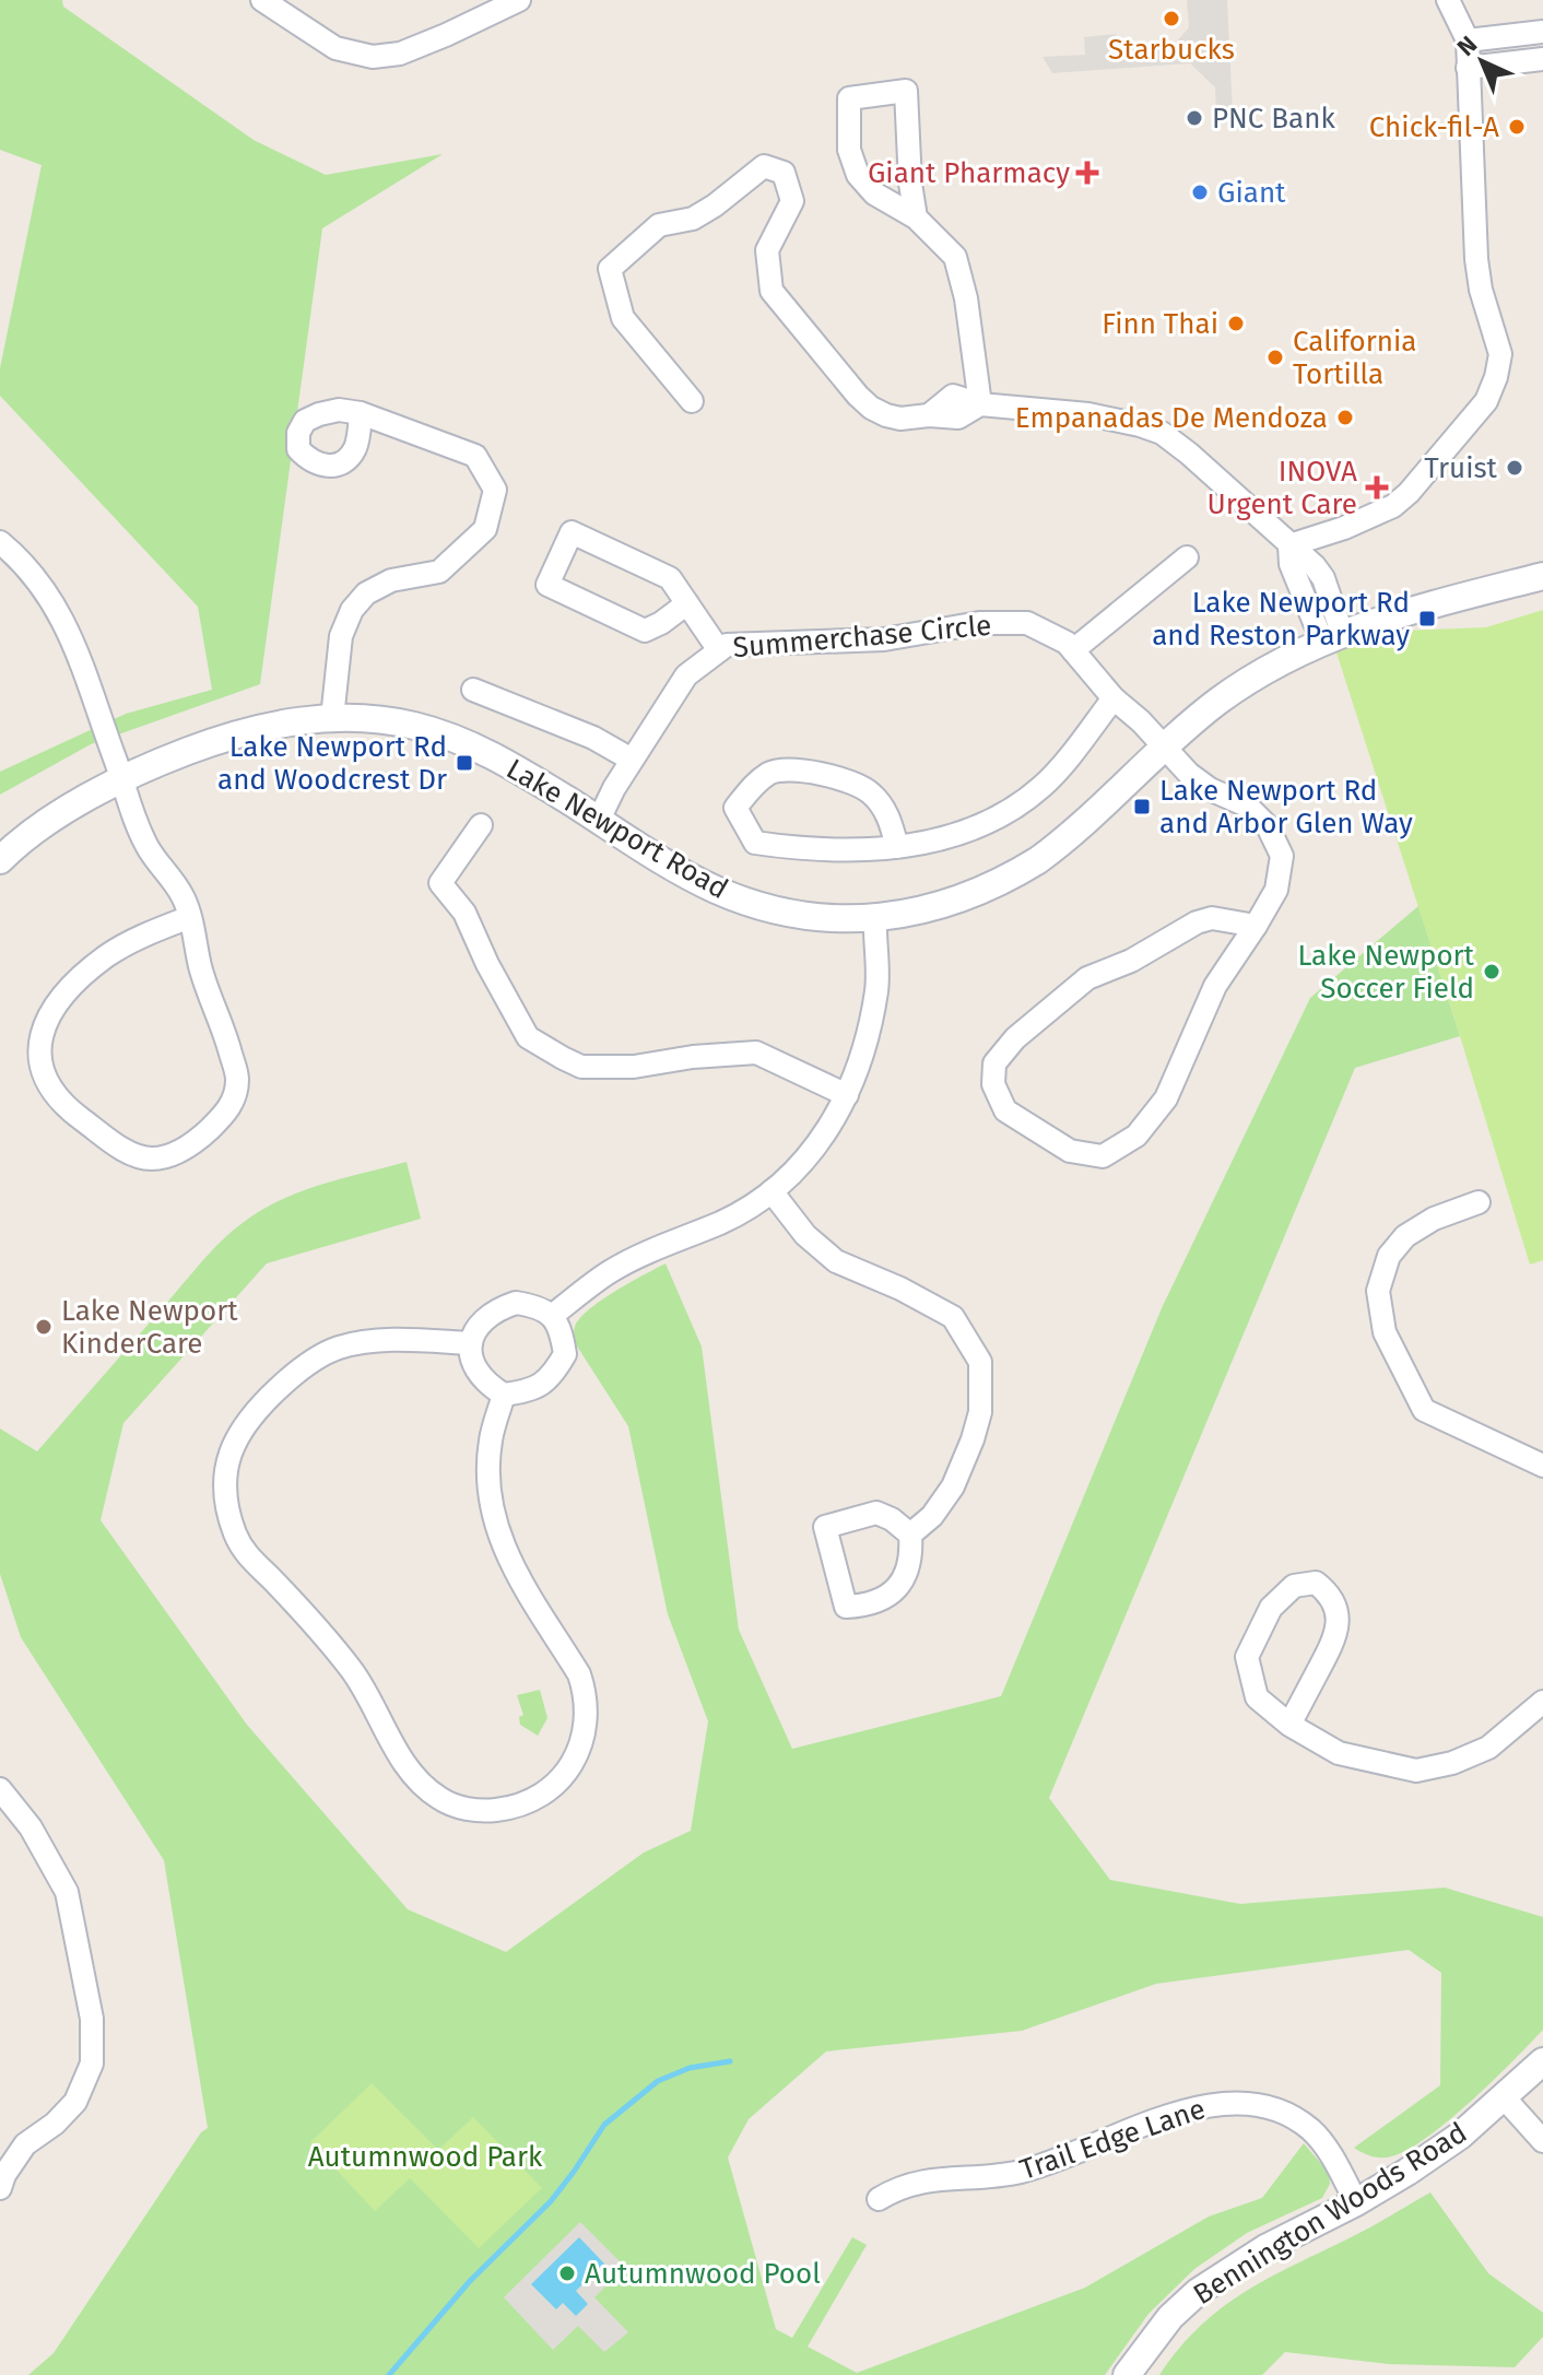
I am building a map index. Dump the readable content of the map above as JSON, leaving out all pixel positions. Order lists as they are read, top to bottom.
{
  "streets": {
    "street": [
      "Summerchase Circle",
      "Lake Newport Road",
      "Trail Edge Lane",
      "Bennington Woods Road"
    ]
  },
  "crossings": [
    ["Summerchase Circle", "Lake Newport Road"],
    ["Trail Edge Lane", "Bennington Woods Road"]
  ],
  "parks": ["Autumnwood Park"],
  "places": {
    "other": [
      "Starbucks",
      "PNC Bank",
      "Chick-fil-A",
      "Giant",
      "Finn Thai",
      "California Tortilla",
      "Empanadas De Mendoza",
      "Truist",
      "Lake Newport Soccer Field",
      "Lake Newport KinderCare",
      "Autumnwood Pool"
    ],
    "health": ["Giant Pharmacy", "INOVA Urgent Care"],
    "transit": ["Lake Newport Rd and Reston Parkway", "Lake Newport Rd and Woodcrest Dr", "Lake Newport Rd and Arbor Glen Way"]
  },
  "north": "top left"
}
